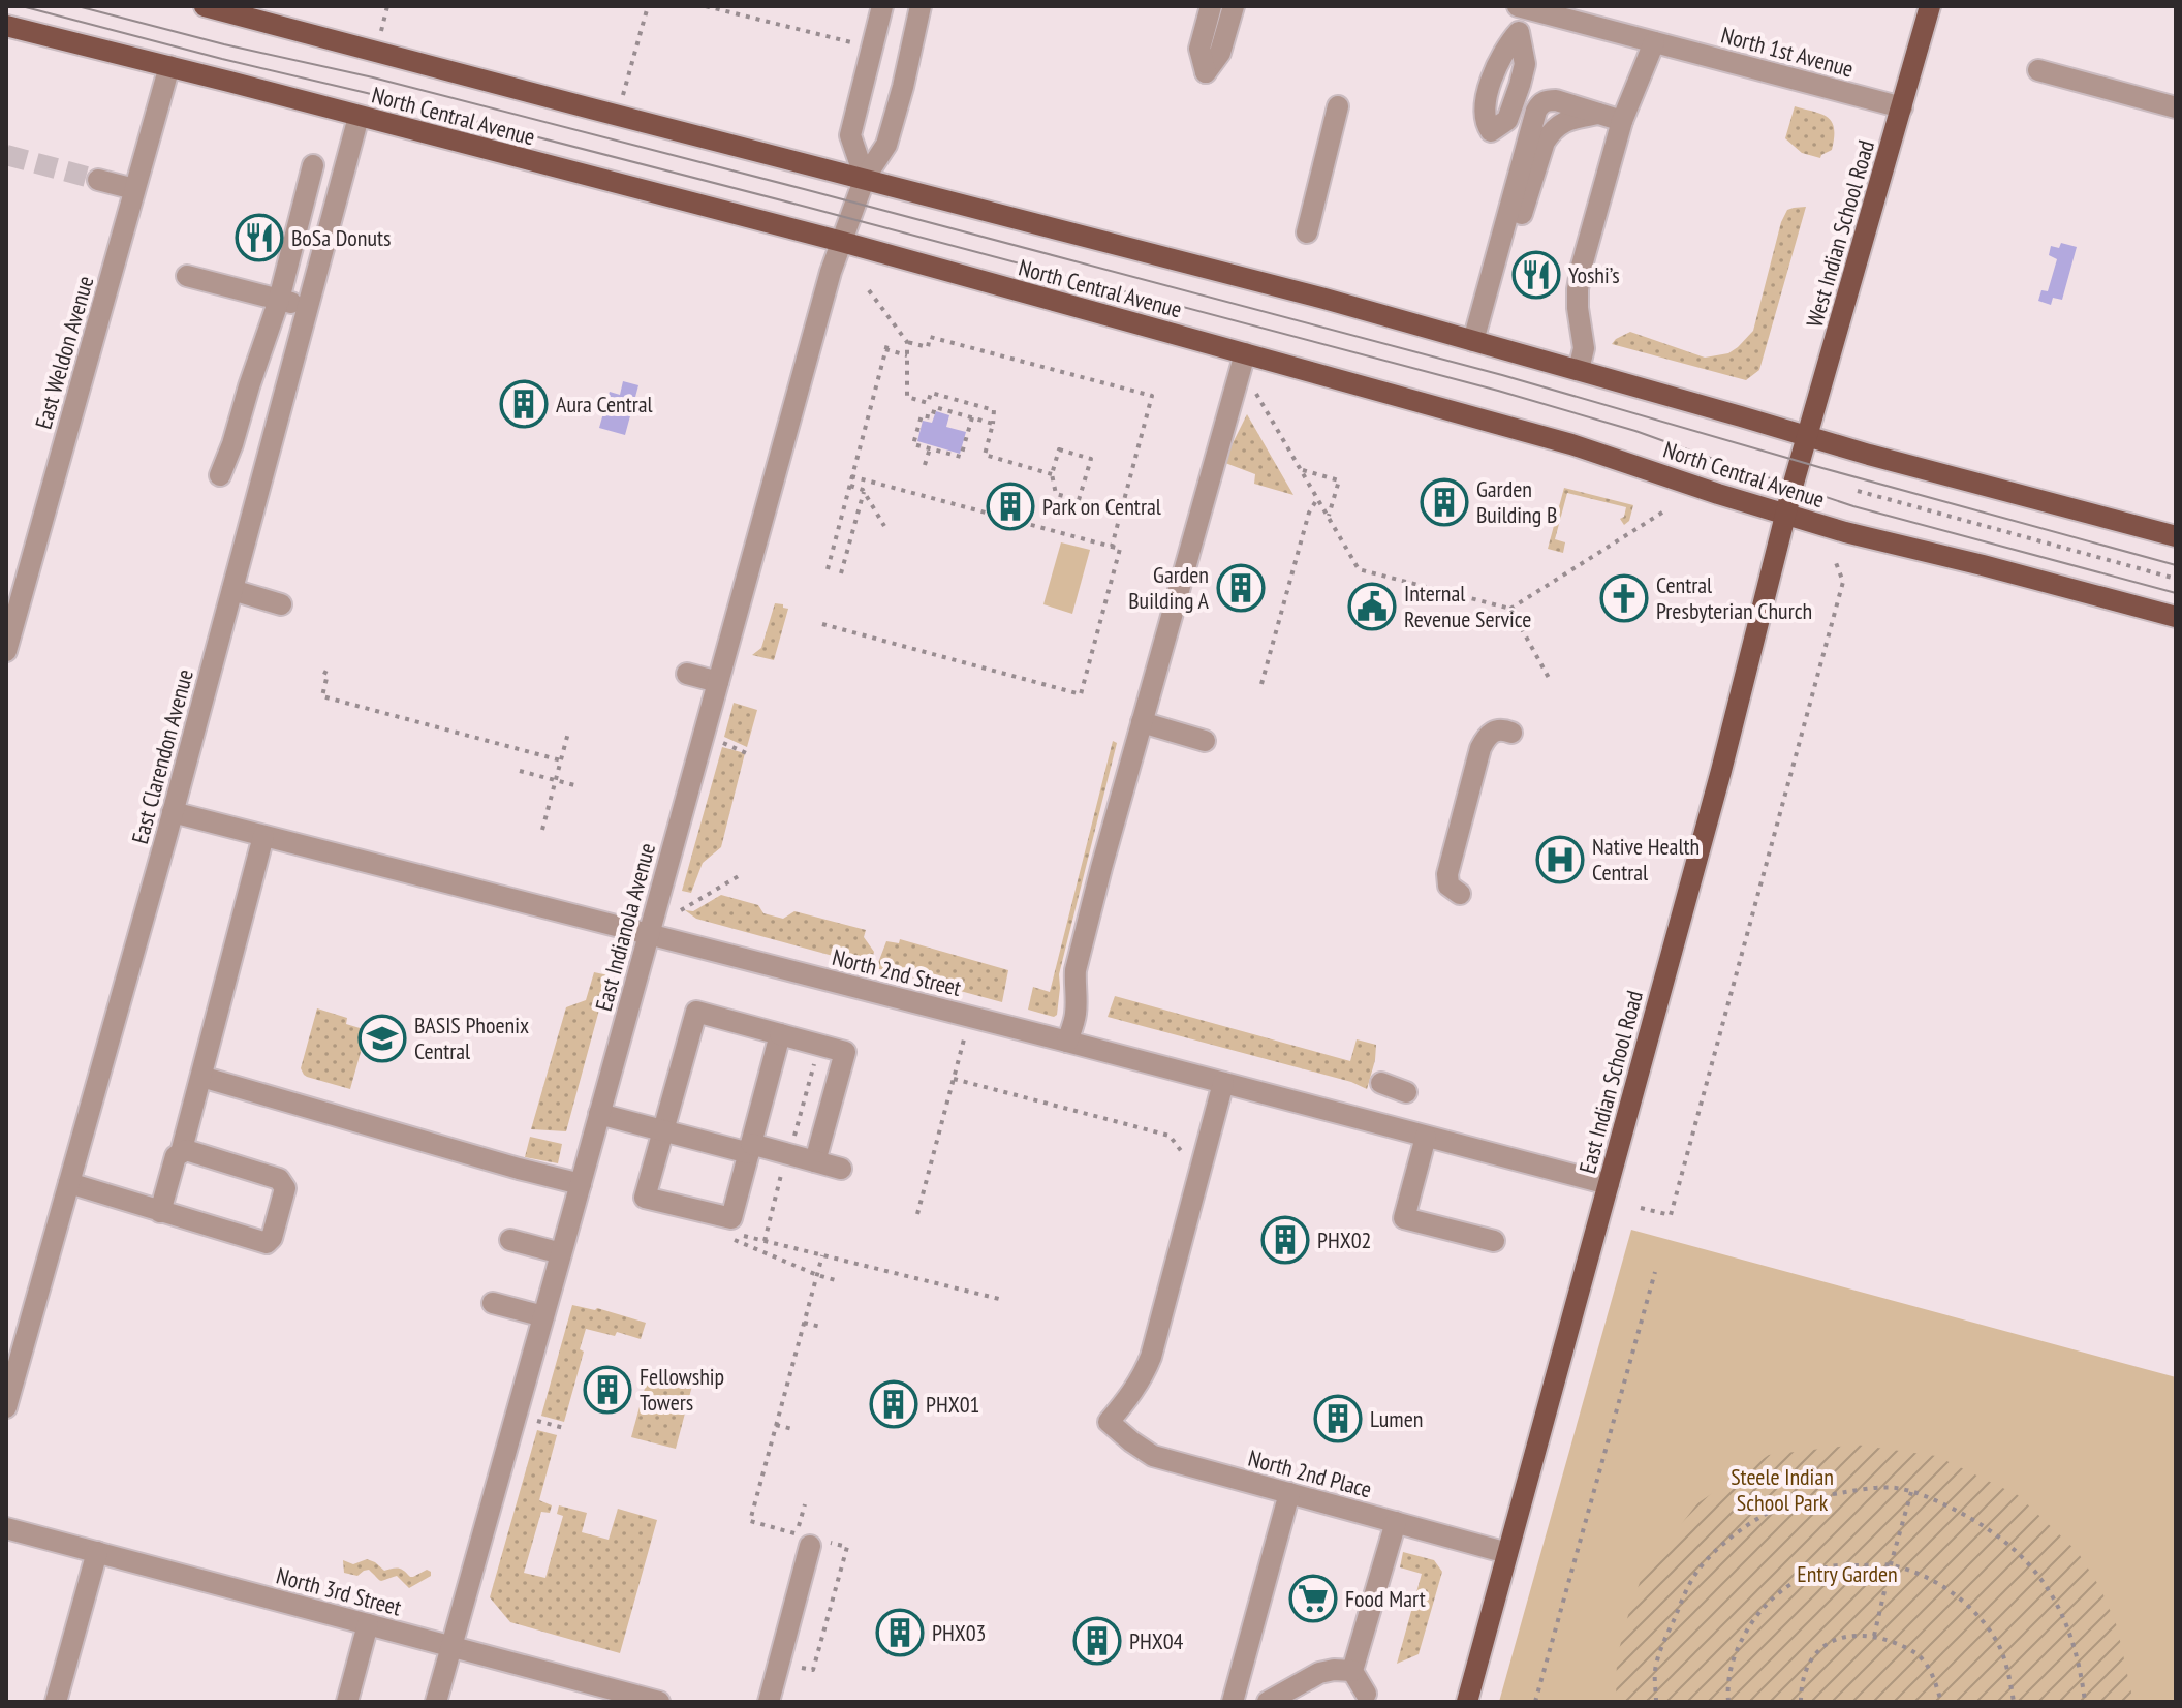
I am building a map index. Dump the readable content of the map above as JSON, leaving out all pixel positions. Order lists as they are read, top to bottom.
{
  "streets": {
    "main road": ["North Central Avenue", "West Indian School Road", "East Indian School Road"],
    "street": [
      "North 1st Avenue",
      "East Weldon Avenue",
      "East Clarendon Avenue",
      "East Indianola Avenue",
      "North 2nd Street",
      "North 2nd Place",
      "North 3rd Street"
    ]
  },
  "crossings": [
    ["North 1st Avenue", "West Indian School Road"],
    ["North Central Avenue", "West Indian School Road"],
    ["North Central Avenue", "East Weldon Avenue"],
    ["North Central Avenue", "East Clarendon Avenue"],
    ["North Central Avenue", "East Indianola Avenue"],
    ["North Central Avenue", "East Indian School Road"],
    ["West Indian School Road", "East Indian School Road"],
    ["East Clarendon Avenue", "North 2nd Street"],
    ["East Indianola Avenue", "North 2nd Street"],
    ["East Indianola Avenue", "North 3rd Street"],
    ["North 2nd Street", "East Indian School Road"],
    ["North 2nd Street", "North 2nd Place"],
    ["East Indian School Road", "North 2nd Place"]
  ],
  "parks": ["Steele Indian School Park", "Entry Garden"],
  "places": {
    "restaurant": ["BoSa Donuts", "Yoshi’s"],
    "building": [
      "Aura Central",
      "Garden Building B",
      "Park on Central",
      "Garden Building A",
      "PHX02",
      "Fellowship Towers",
      "PHX01",
      "Lumen",
      "PHX03",
      "PHX04"
    ],
    "church": ["Central Presbyterian Church"],
    "public building": ["Internal Revenue Service"],
    "hospital": ["Native Health Central"],
    "school or university": ["BASIS Phoenix Central"],
    "supermarket": ["Food Mart"]
  }
}
